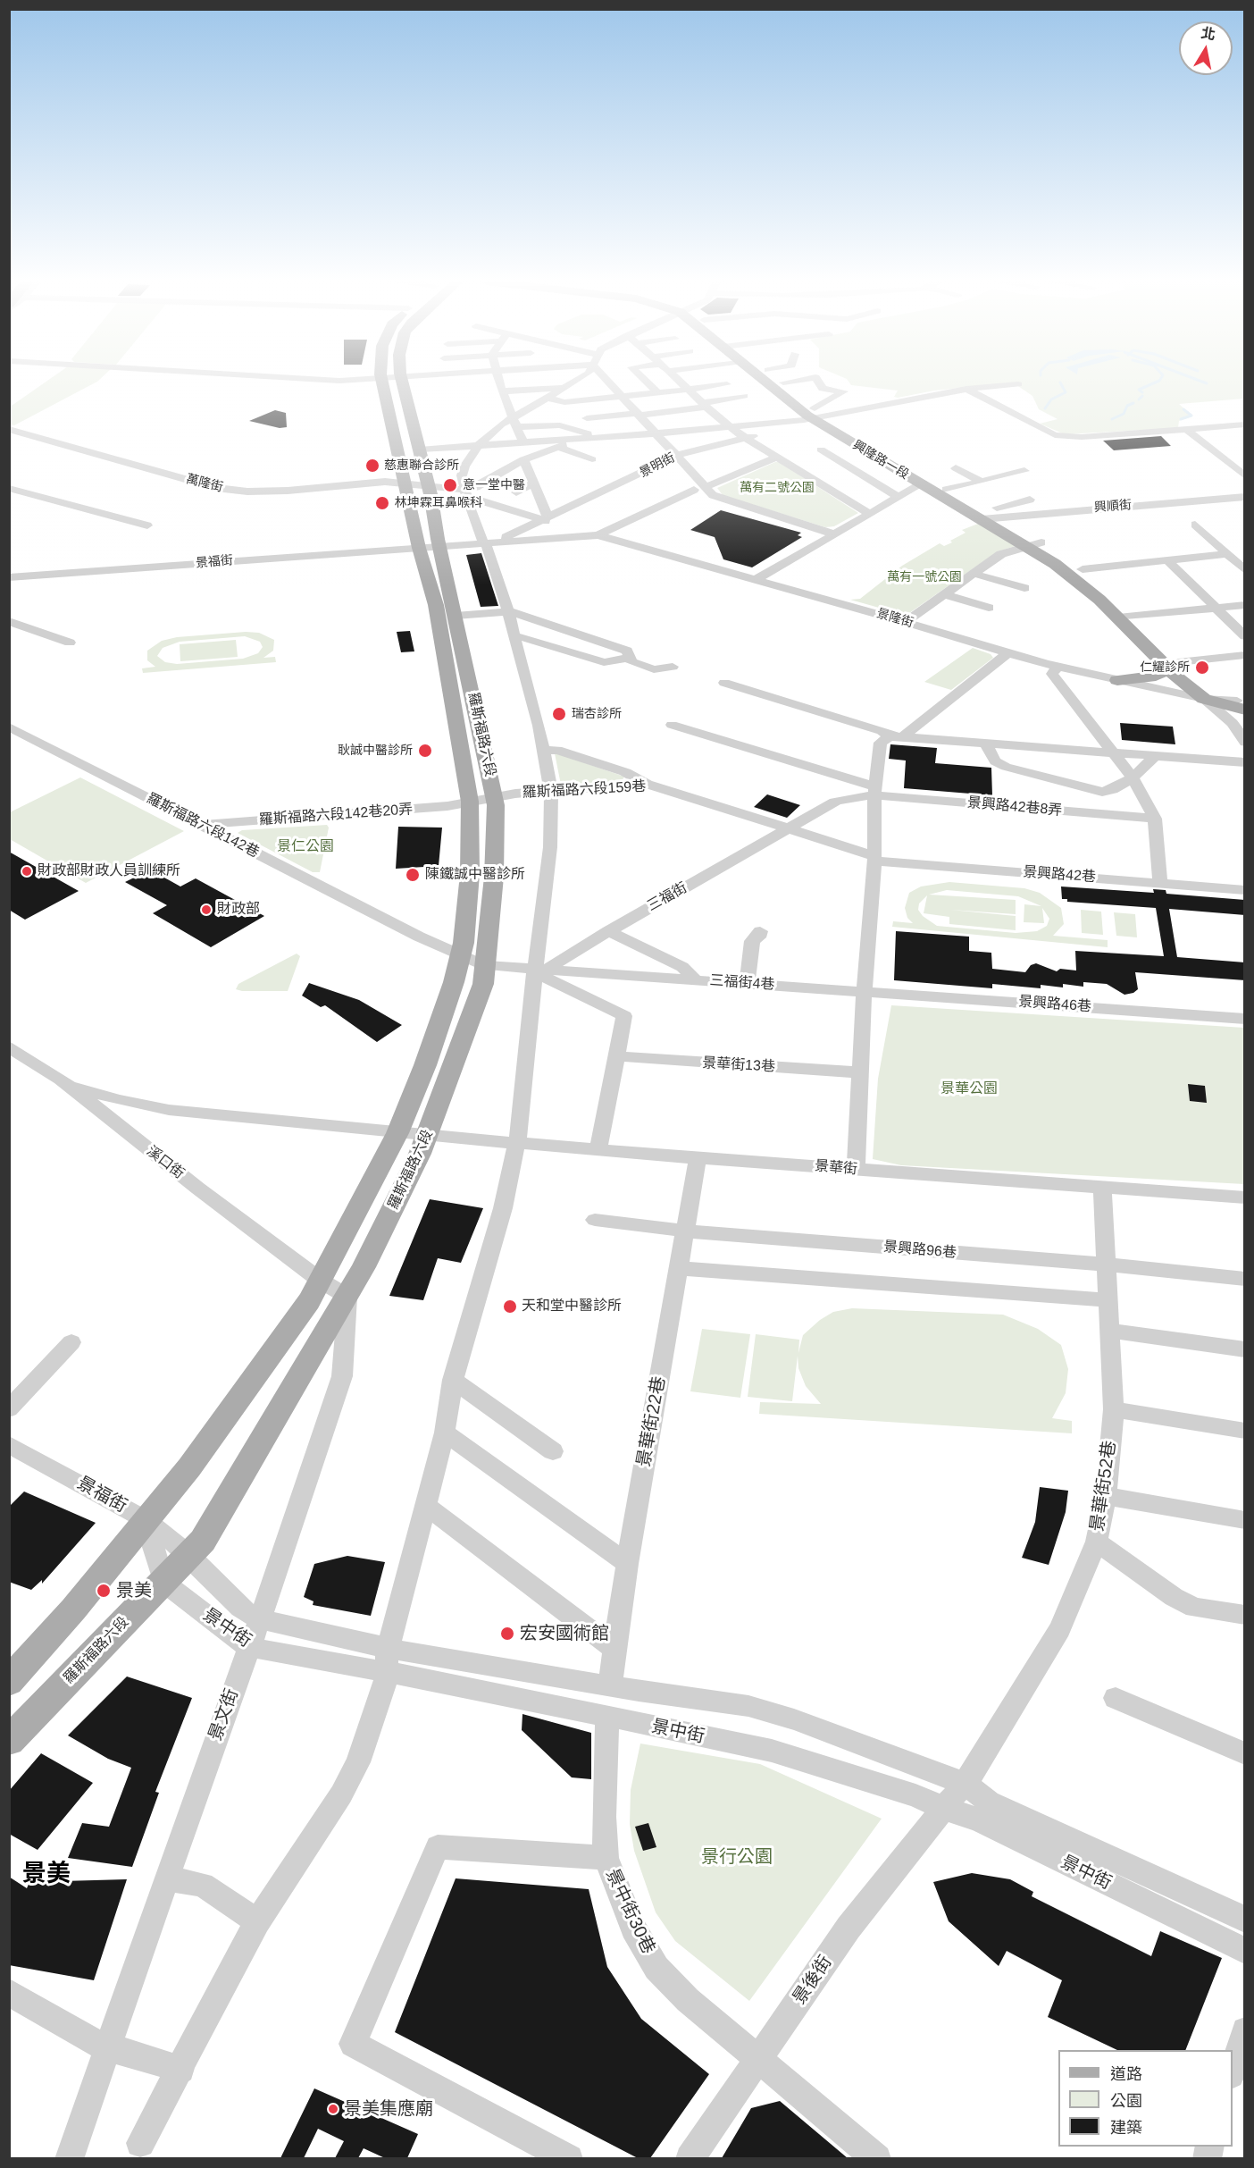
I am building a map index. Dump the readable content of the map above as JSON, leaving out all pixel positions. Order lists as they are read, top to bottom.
{
  "streets": {
    "main road": ["興隆路一段", "羅斯福路六段"],
    "street": [
      "景明街",
      "萬隆街",
      "興順街",
      "景福街",
      "景隆街",
      "羅斯福路六段159巷",
      "景興路42巷8弄",
      "羅斯福路六段142巷20弄",
      "羅斯福路六段142巷",
      "景興路42巷",
      "三福街",
      "三福街4巷",
      "景興路46巷",
      "景華街13巷",
      "溪口街",
      "景華街",
      "景興路96巷",
      "景華街22巷",
      "景華街52巷",
      "景中街",
      "景文街",
      "景中街30巷",
      "景後街"
    ]
  },
  "crossings": [
    ["興隆路一段", "景明街"],
    ["興隆路一段", "興順街"],
    ["興隆路一段", "景隆街"],
    ["景明街", "景隆街"],
    ["景明街", "羅斯福路六段"],
    ["萬隆街", "景隆街"],
    ["萬隆街", "羅斯福路六段"],
    ["景福街", "景隆街"],
    ["景福街", "羅斯福路六段"],
    ["景福街", "景中街"],
    ["景隆街", "羅斯福路六段"],
    ["羅斯福路六段", "羅斯福路六段159巷"],
    ["羅斯福路六段", "羅斯福路六段142巷20弄"],
    ["羅斯福路六段", "羅斯福路六段142巷"],
    ["羅斯福路六段", "三福街4巷"],
    ["羅斯福路六段", "溪口街"],
    ["羅斯福路六段", "景華街"],
    ["羅斯福路六段", "景中街"],
    ["羅斯福路六段", "景文街"],
    ["羅斯福路六段159巷", "羅斯福路六段142巷20弄"],
    ["羅斯福路六段159巷", "三福街"],
    ["景興路42巷8弄", "三福街"],
    ["羅斯福路六段142巷20弄", "羅斯福路六段142巷"],
    ["羅斯福路六段142巷", "三福街4巷"],
    ["三福街", "三福街4巷"],
    ["三福街4巷", "景興路46巷"],
    ["溪口街", "景華街"],
    ["景華街", "景華街22巷"],
    ["景華街", "景華街52巷"],
    ["景興路96巷", "景華街22巷"],
    ["景興路96巷", "景華街52巷"],
    ["景華街22巷", "景中街"],
    ["景華街52巷", "景中街"],
    ["景華街52巷", "景後街"],
    ["景中街", "景文街"],
    ["景中街", "景中街30巷"],
    ["景中街", "景後街"],
    ["景中街30巷", "景後街"]
  ],
  "districts": ["景美"],
  "parks": [
    "萬有二號公園",
    "萬有一號公園",
    "景仁公園",
    "景華公園",
    "景行公園"
  ],
  "places": [
    "慈惠聯合診所",
    "意一堂中醫",
    "林坤霖耳鼻喉科",
    "仁耀診所",
    "瑞杏診所",
    "耿誠中醫診所",
    "財政部財政人員訓練所",
    "陳鐵誠中醫診所",
    "財政部",
    "天和堂中醫診所",
    "景美",
    "宏安國術館",
    "景美集應廟"
  ],
  "legend": ["道路", "公園", "建築"],
  "north": "top"
}
